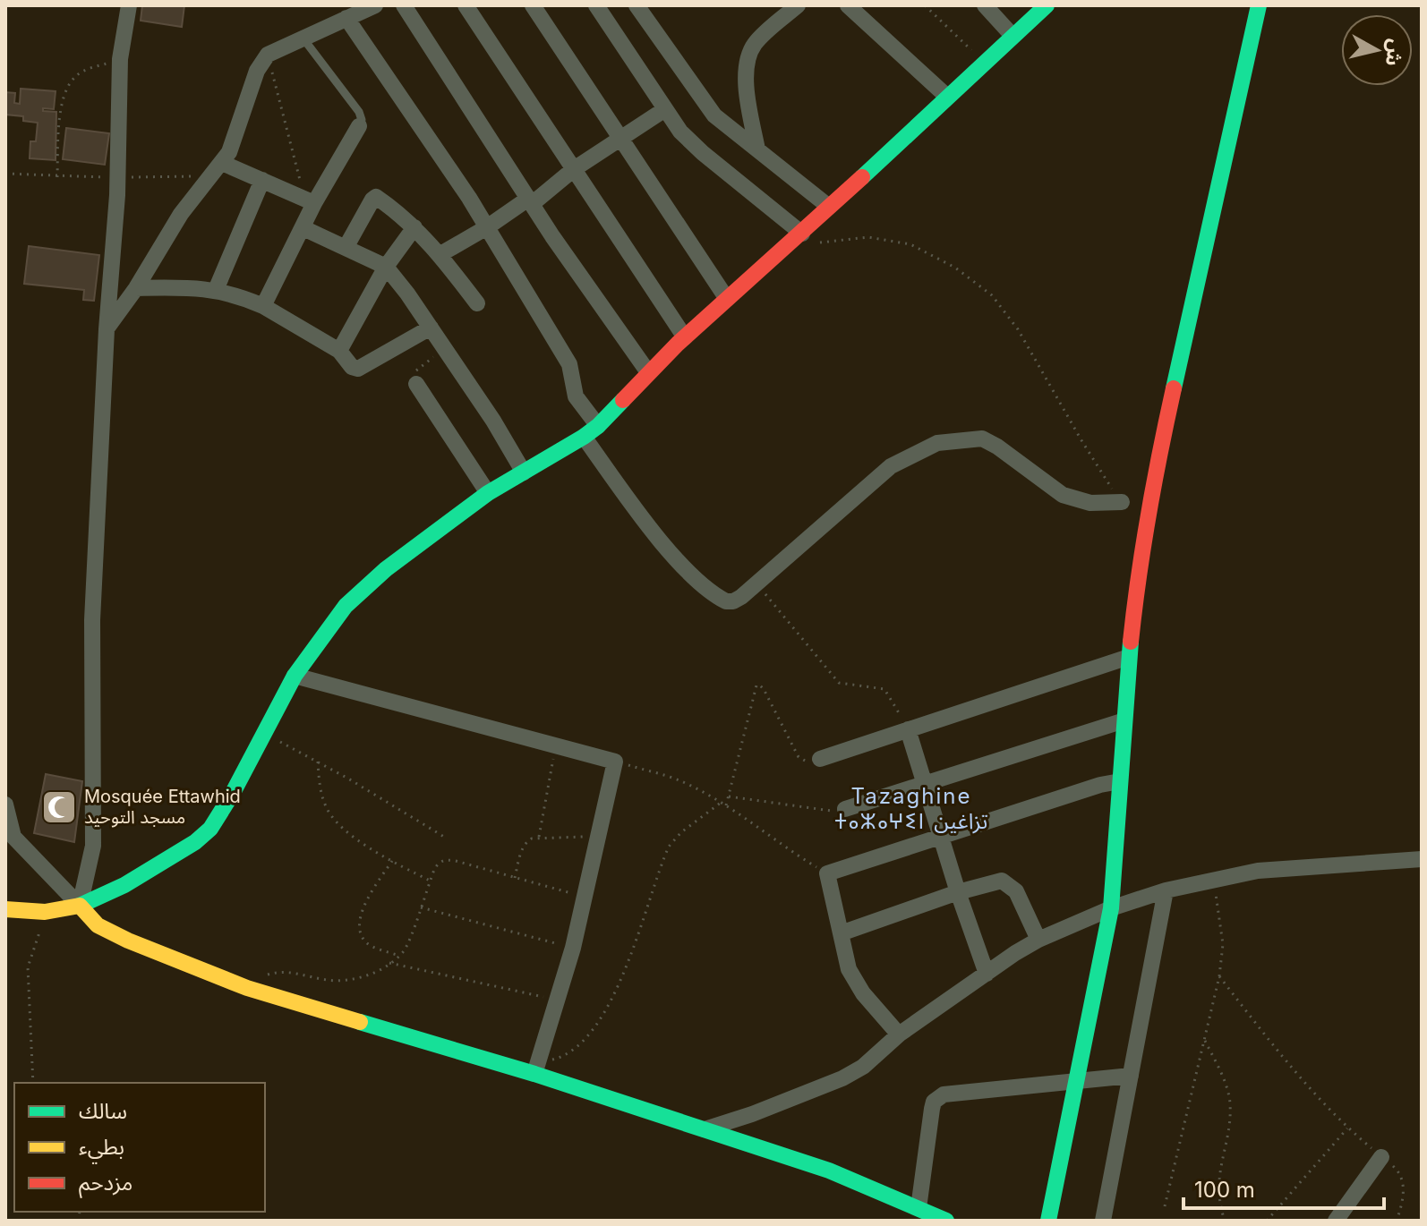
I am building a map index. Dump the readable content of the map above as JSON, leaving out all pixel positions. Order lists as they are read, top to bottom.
{
  "districts": ["Tazaghine ⵜⴰⵣⴰⵖⵉⵏ تزاغين"],
  "places": {
    "mosque": ["Mosquée Ettawhid مسجد التوحيد"]
  },
  "legend": ["سالك", "بطيء", "مزدحم"],
  "scale_bar": "100 m",
  "north": "right"
}
